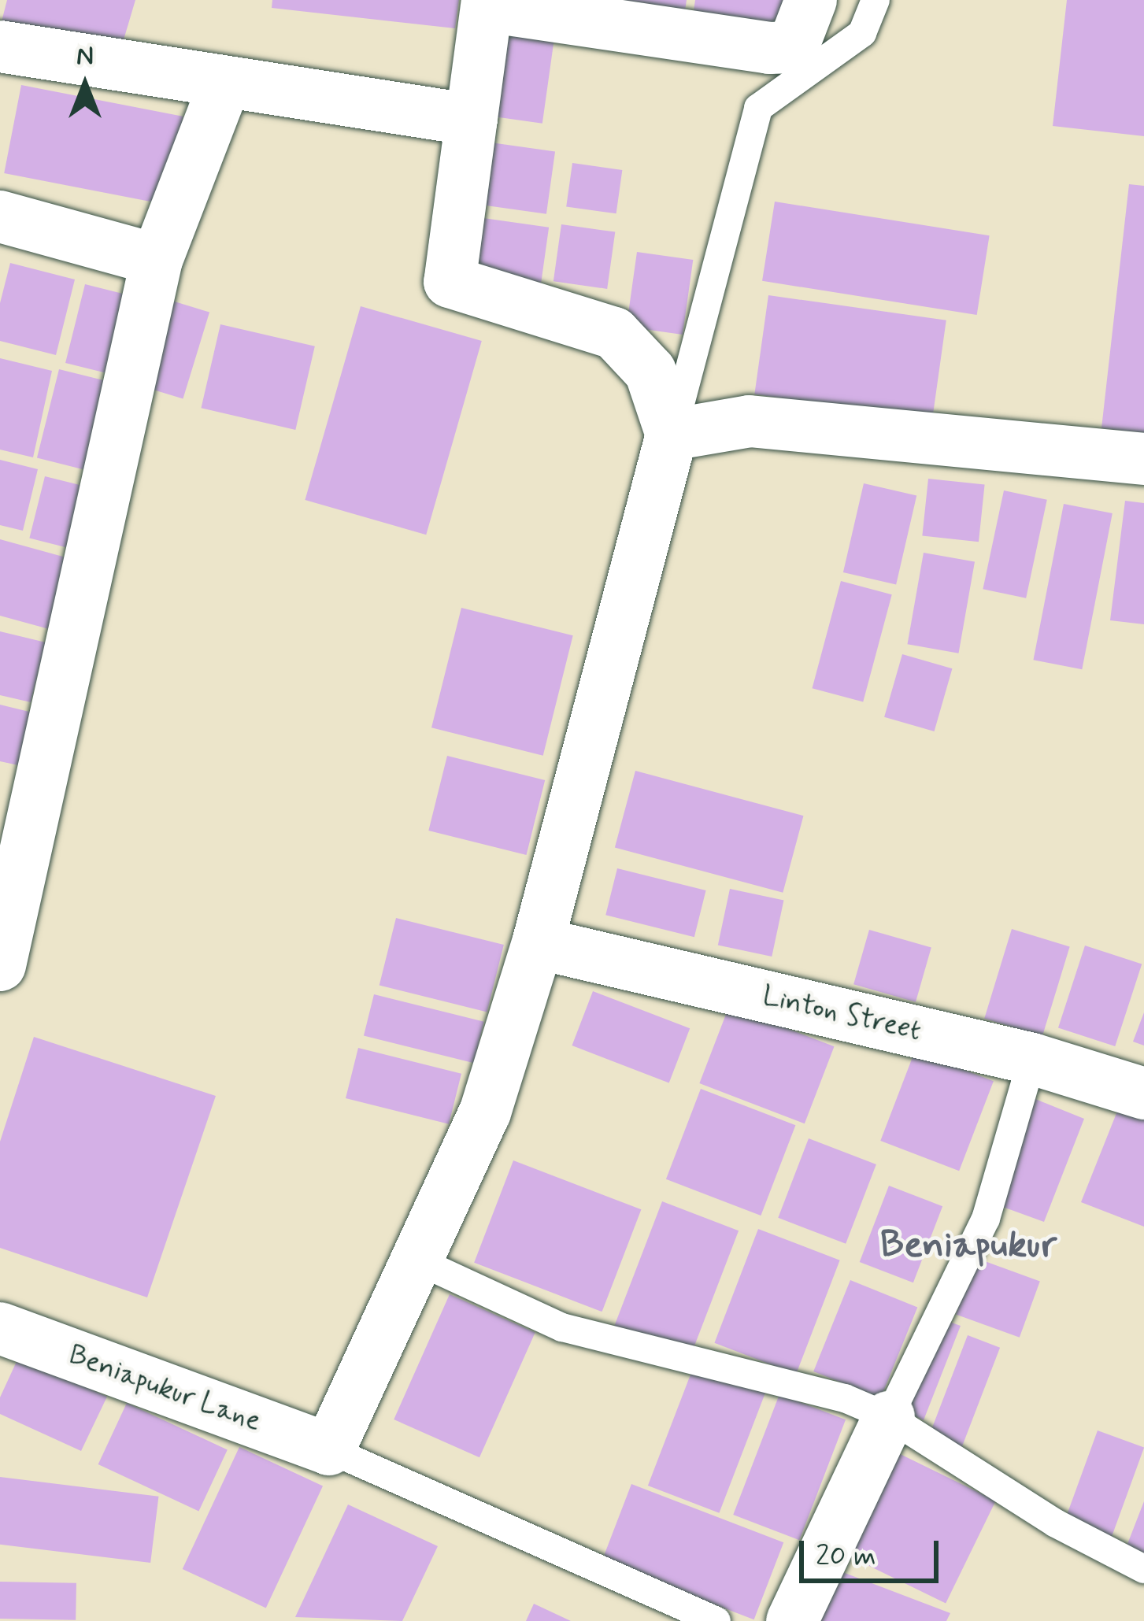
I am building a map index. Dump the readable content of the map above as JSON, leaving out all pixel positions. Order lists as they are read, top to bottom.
{
  "streets": {
    "street": ["Linton Street", "Beniapukur Lane"]
  },
  "districts": ["Beniapukur"],
  "scale_bar": "20 m",
  "north": "top"
}
